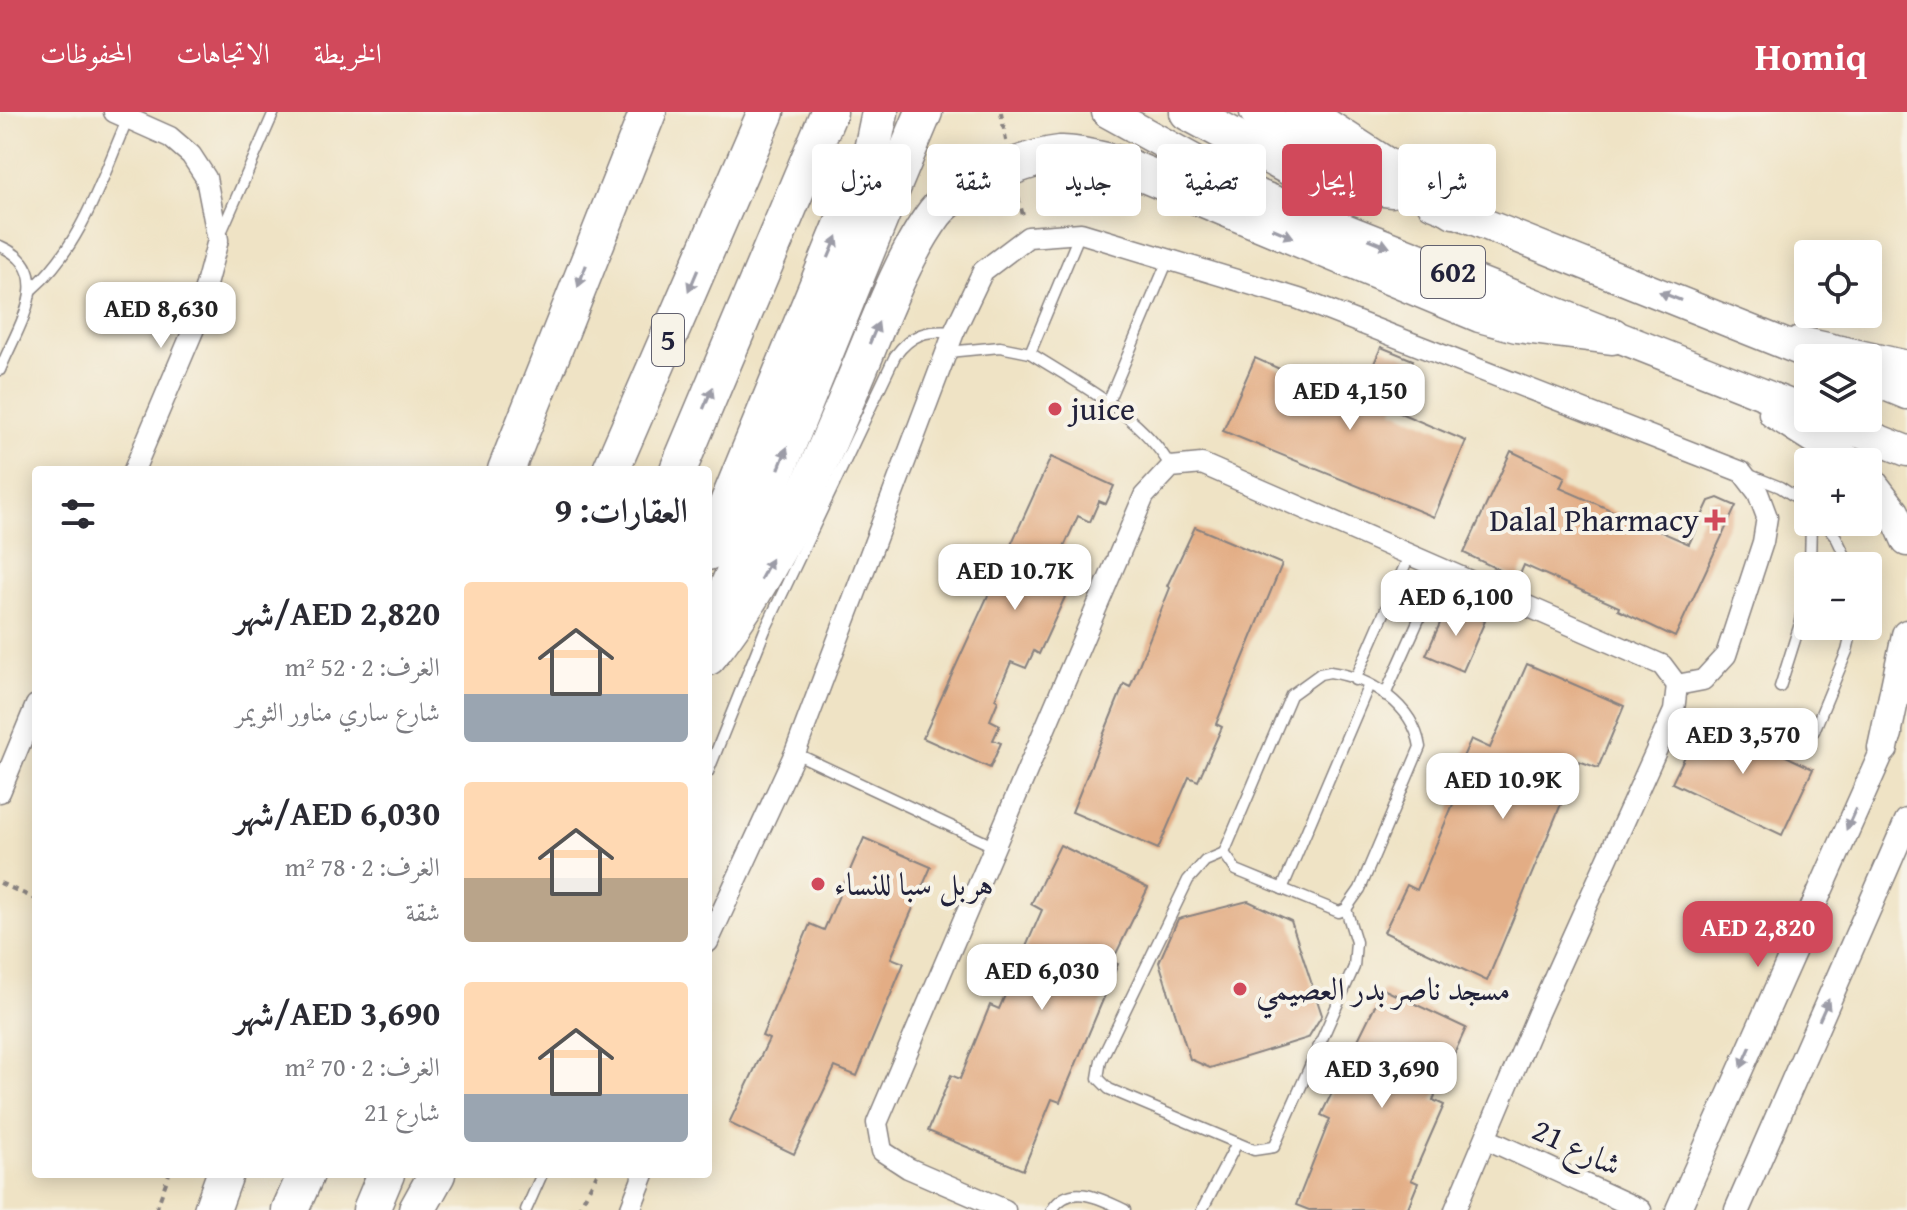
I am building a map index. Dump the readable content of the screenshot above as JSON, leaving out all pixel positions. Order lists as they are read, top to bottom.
{
  "streets": {
    "highway": ["5"],
    "main road": ["602"],
    "street": ["شارع 21"]
  },
  "places": {
    "other": ["juice", "هربل سبا للنساء", "مسجد ناصر بدر العصيمي"],
    "health": ["Dalal Pharmacy"]
  },
  "page": {
    "header": "Homiq",
    "nav": ["الخريطة", "الاتجاهات", "المحفوظات"],
    "chip": [
      "شراء",
      "إيجار",
      "تصفية",
      "جديد",
      "شقة",
      "منزل"
    ],
    "map_buttons": ["+", "−"],
    "price": [
      "AED 8,630",
      "AED 4,150",
      "AED 10.7K",
      "AED 6,100",
      "AED 3,570",
      "AED 10.9K",
      "AED 2,820",
      "AED 6,030",
      "AED 3,690"
    ],
    "heading": "العقارات: 9",
    "list": [
      {
        "name": "AED 2,820/شهر",
        "note": "الغرف: 2 · 52 m² · شارع ساري مناور الثويمر"
      },
      {
        "name": "AED 6,030/شهر",
        "note": "الغرف: 2 · 78 m² · شقة"
      },
      {
        "name": "AED 3,690/شهر",
        "note": "الغرف: 2 · 70 m² · شارع 21"
      }
    ]
  }
}
